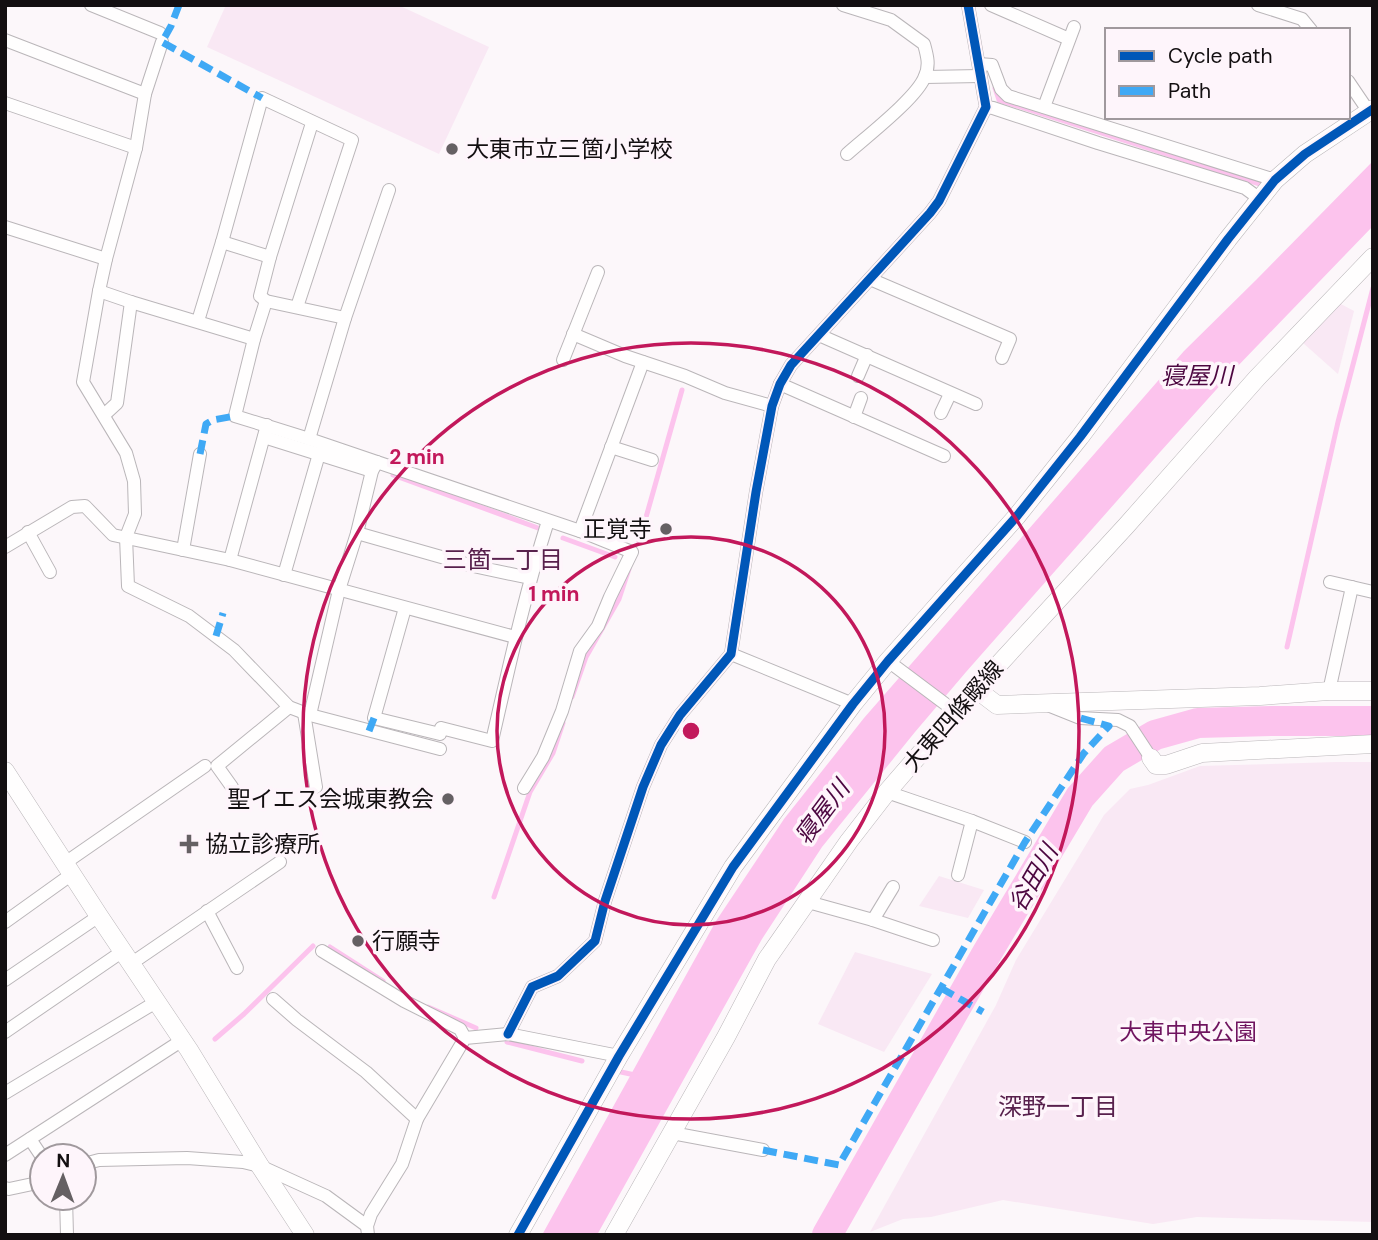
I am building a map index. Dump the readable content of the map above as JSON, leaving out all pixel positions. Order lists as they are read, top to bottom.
{
  "streets": {
    "street": ["大東四條畷線"]
  },
  "districts": ["三箇一丁目", "深野一丁目"],
  "water": ["寝屋川", "谷田川"],
  "parks": ["大東中央公園"],
  "places": {
    "other": [
      "大東市立三箇小学校",
      "正覚寺",
      "聖イエス会城東教会",
      "行願寺"
    ],
    "health": ["協立診療所"]
  },
  "legend": ["Cycle path", "Path"],
  "north": "top",
  "rings": ["2 min", "1 min"]
}
